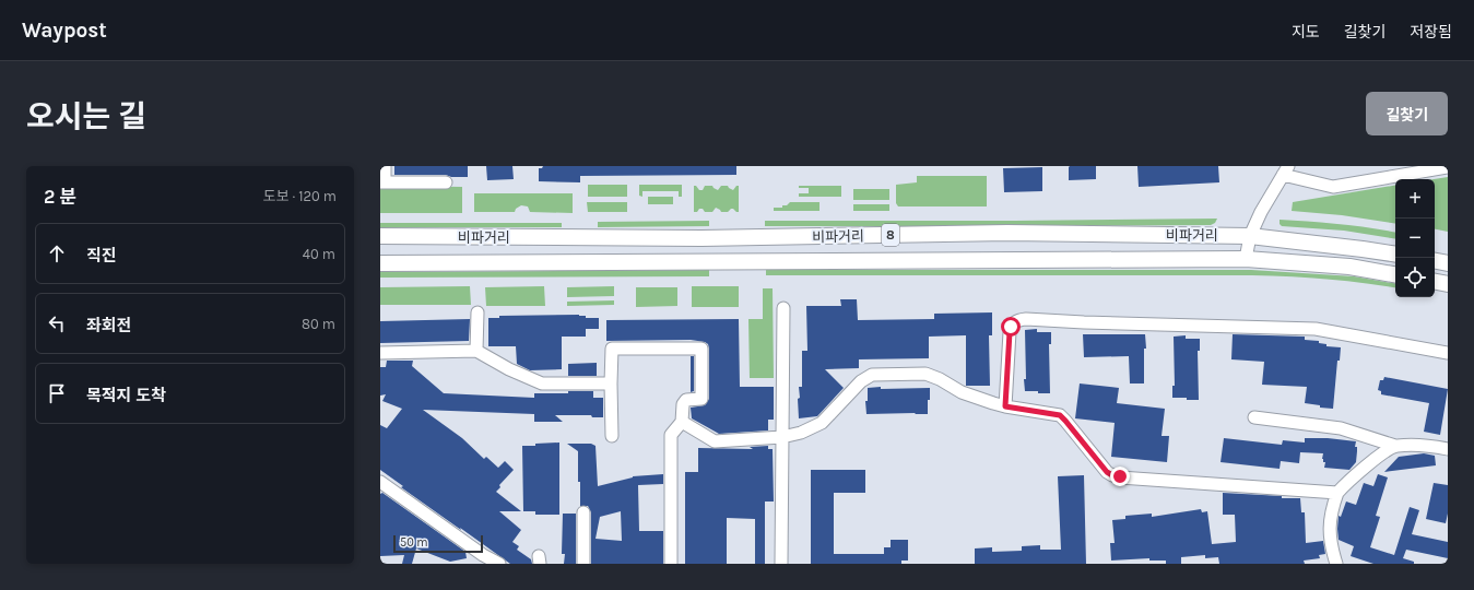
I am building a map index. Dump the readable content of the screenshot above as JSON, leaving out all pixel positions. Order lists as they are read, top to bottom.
{
  "streets": {
    "main road": ["8", "비파거리"]
  },
  "scale_bar": "50 m",
  "page": {
    "header": "Waypost",
    "nav": ["지도", "길찾기", "저장됨"],
    "title": "오시는 길",
    "buttons": "길찾기",
    "heading": ["2 분", "도보 · 120 m"],
    "map_buttons": ["+", "−"],
    "list": [
      ["직진", "40 m"],
      ["좌회전", "80 m"],
      "목적지 도착"
    ],
    "scale": "50 m"
  }
}
